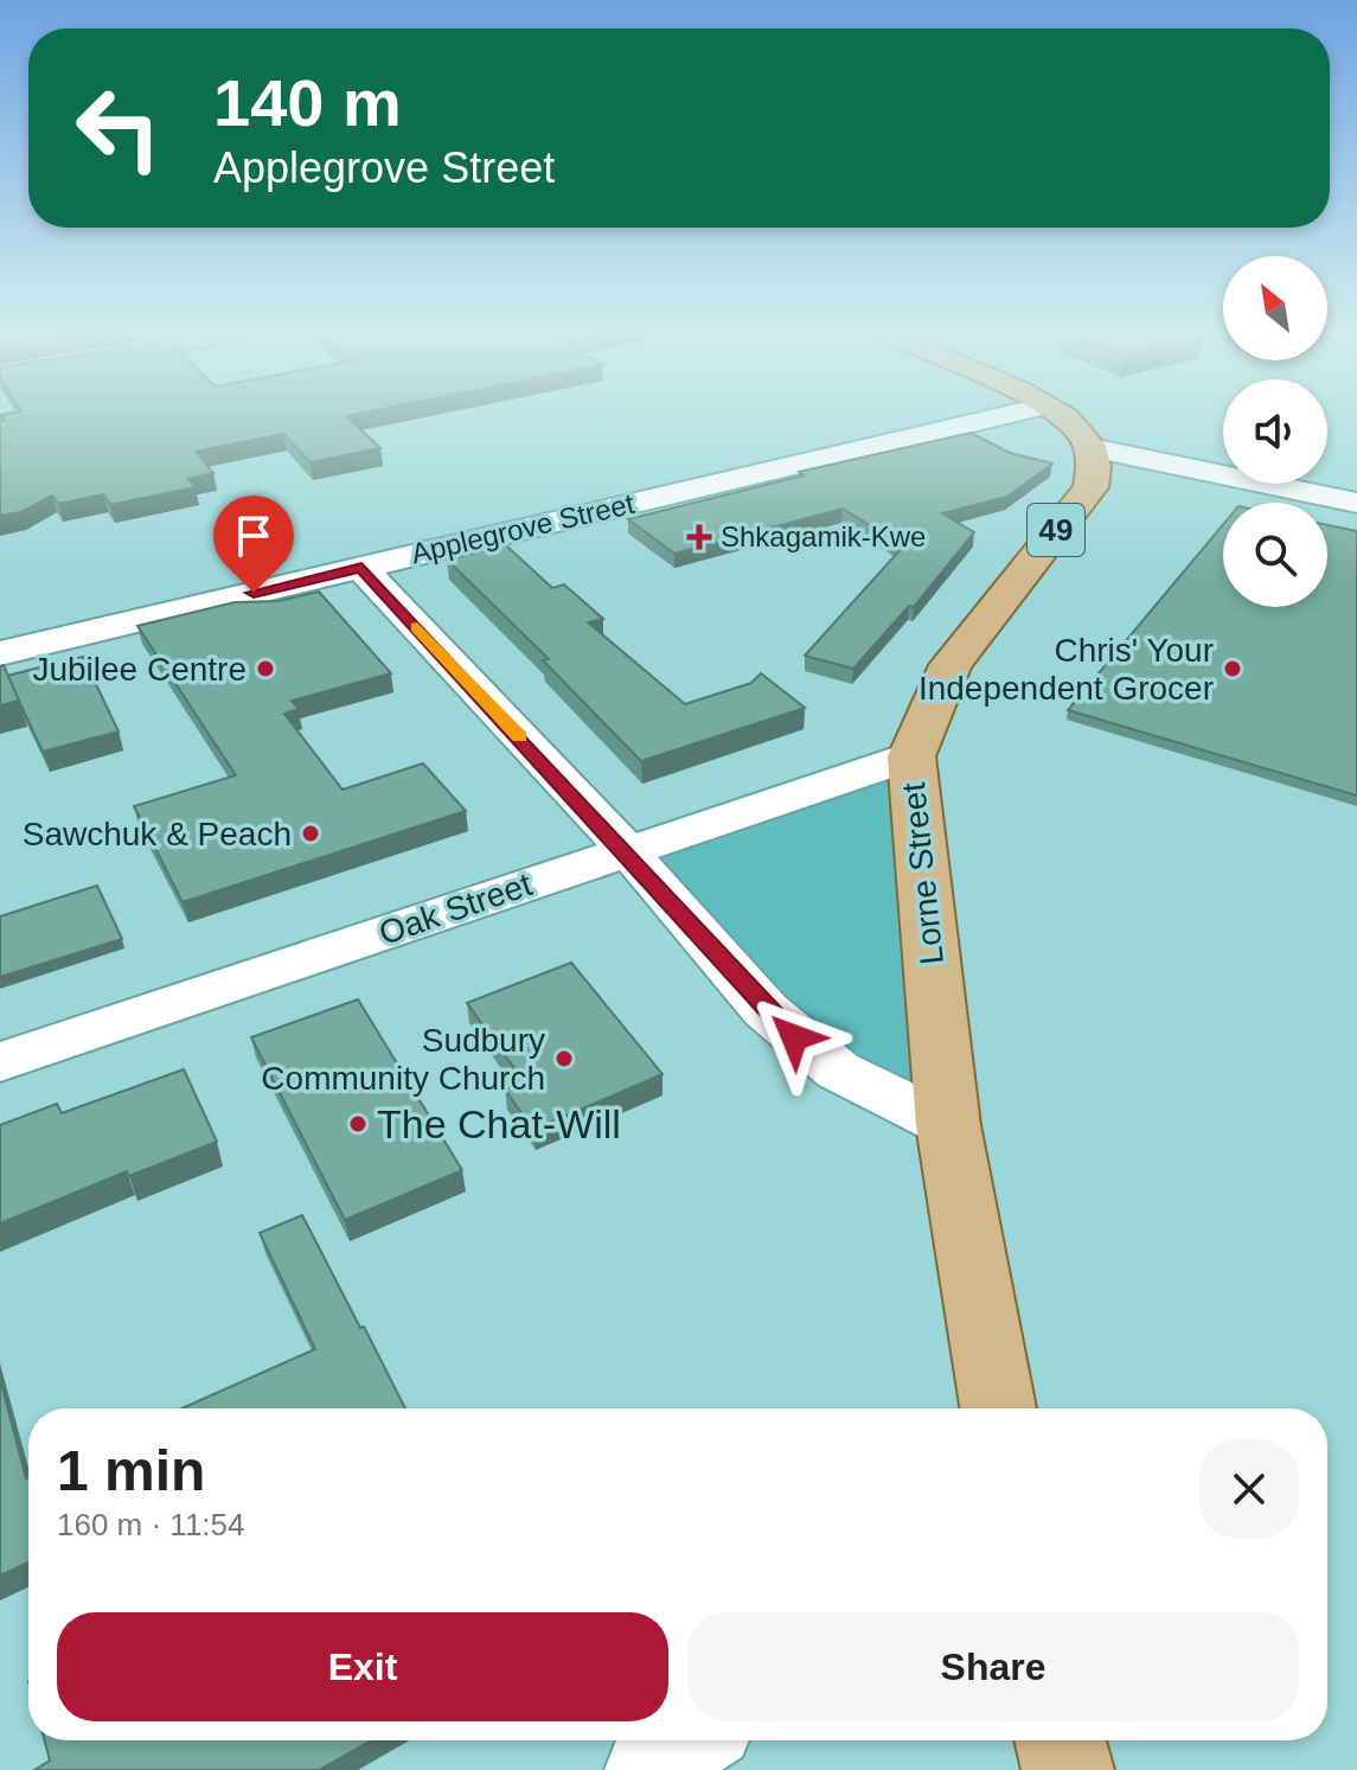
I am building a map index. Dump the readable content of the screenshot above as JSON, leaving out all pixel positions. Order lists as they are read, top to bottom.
{
  "streets": {
    "main road": ["49", "Lorne Street"],
    "street": ["Applegrove Street", "Oak Street"]
  },
  "crossings": [
    ["Lorne Street", "Oak Street"]
  ],
  "places": {
    "health": ["Shkagamik-Kwe"],
    "other": [
      "Jubilee Centre",
      "Chris' Your Independent Grocer",
      "Sawchuk & Peach",
      "Sudbury Community Church",
      "The Chat-Will"
    ]
  },
  "north": "top left",
  "page": {
    "turn": ["140 m", "Applegrove Street"],
    "heading": ["1 min", "160 m · 11:54"],
    "buttons": ["Exit", "Share"]
  }
}
